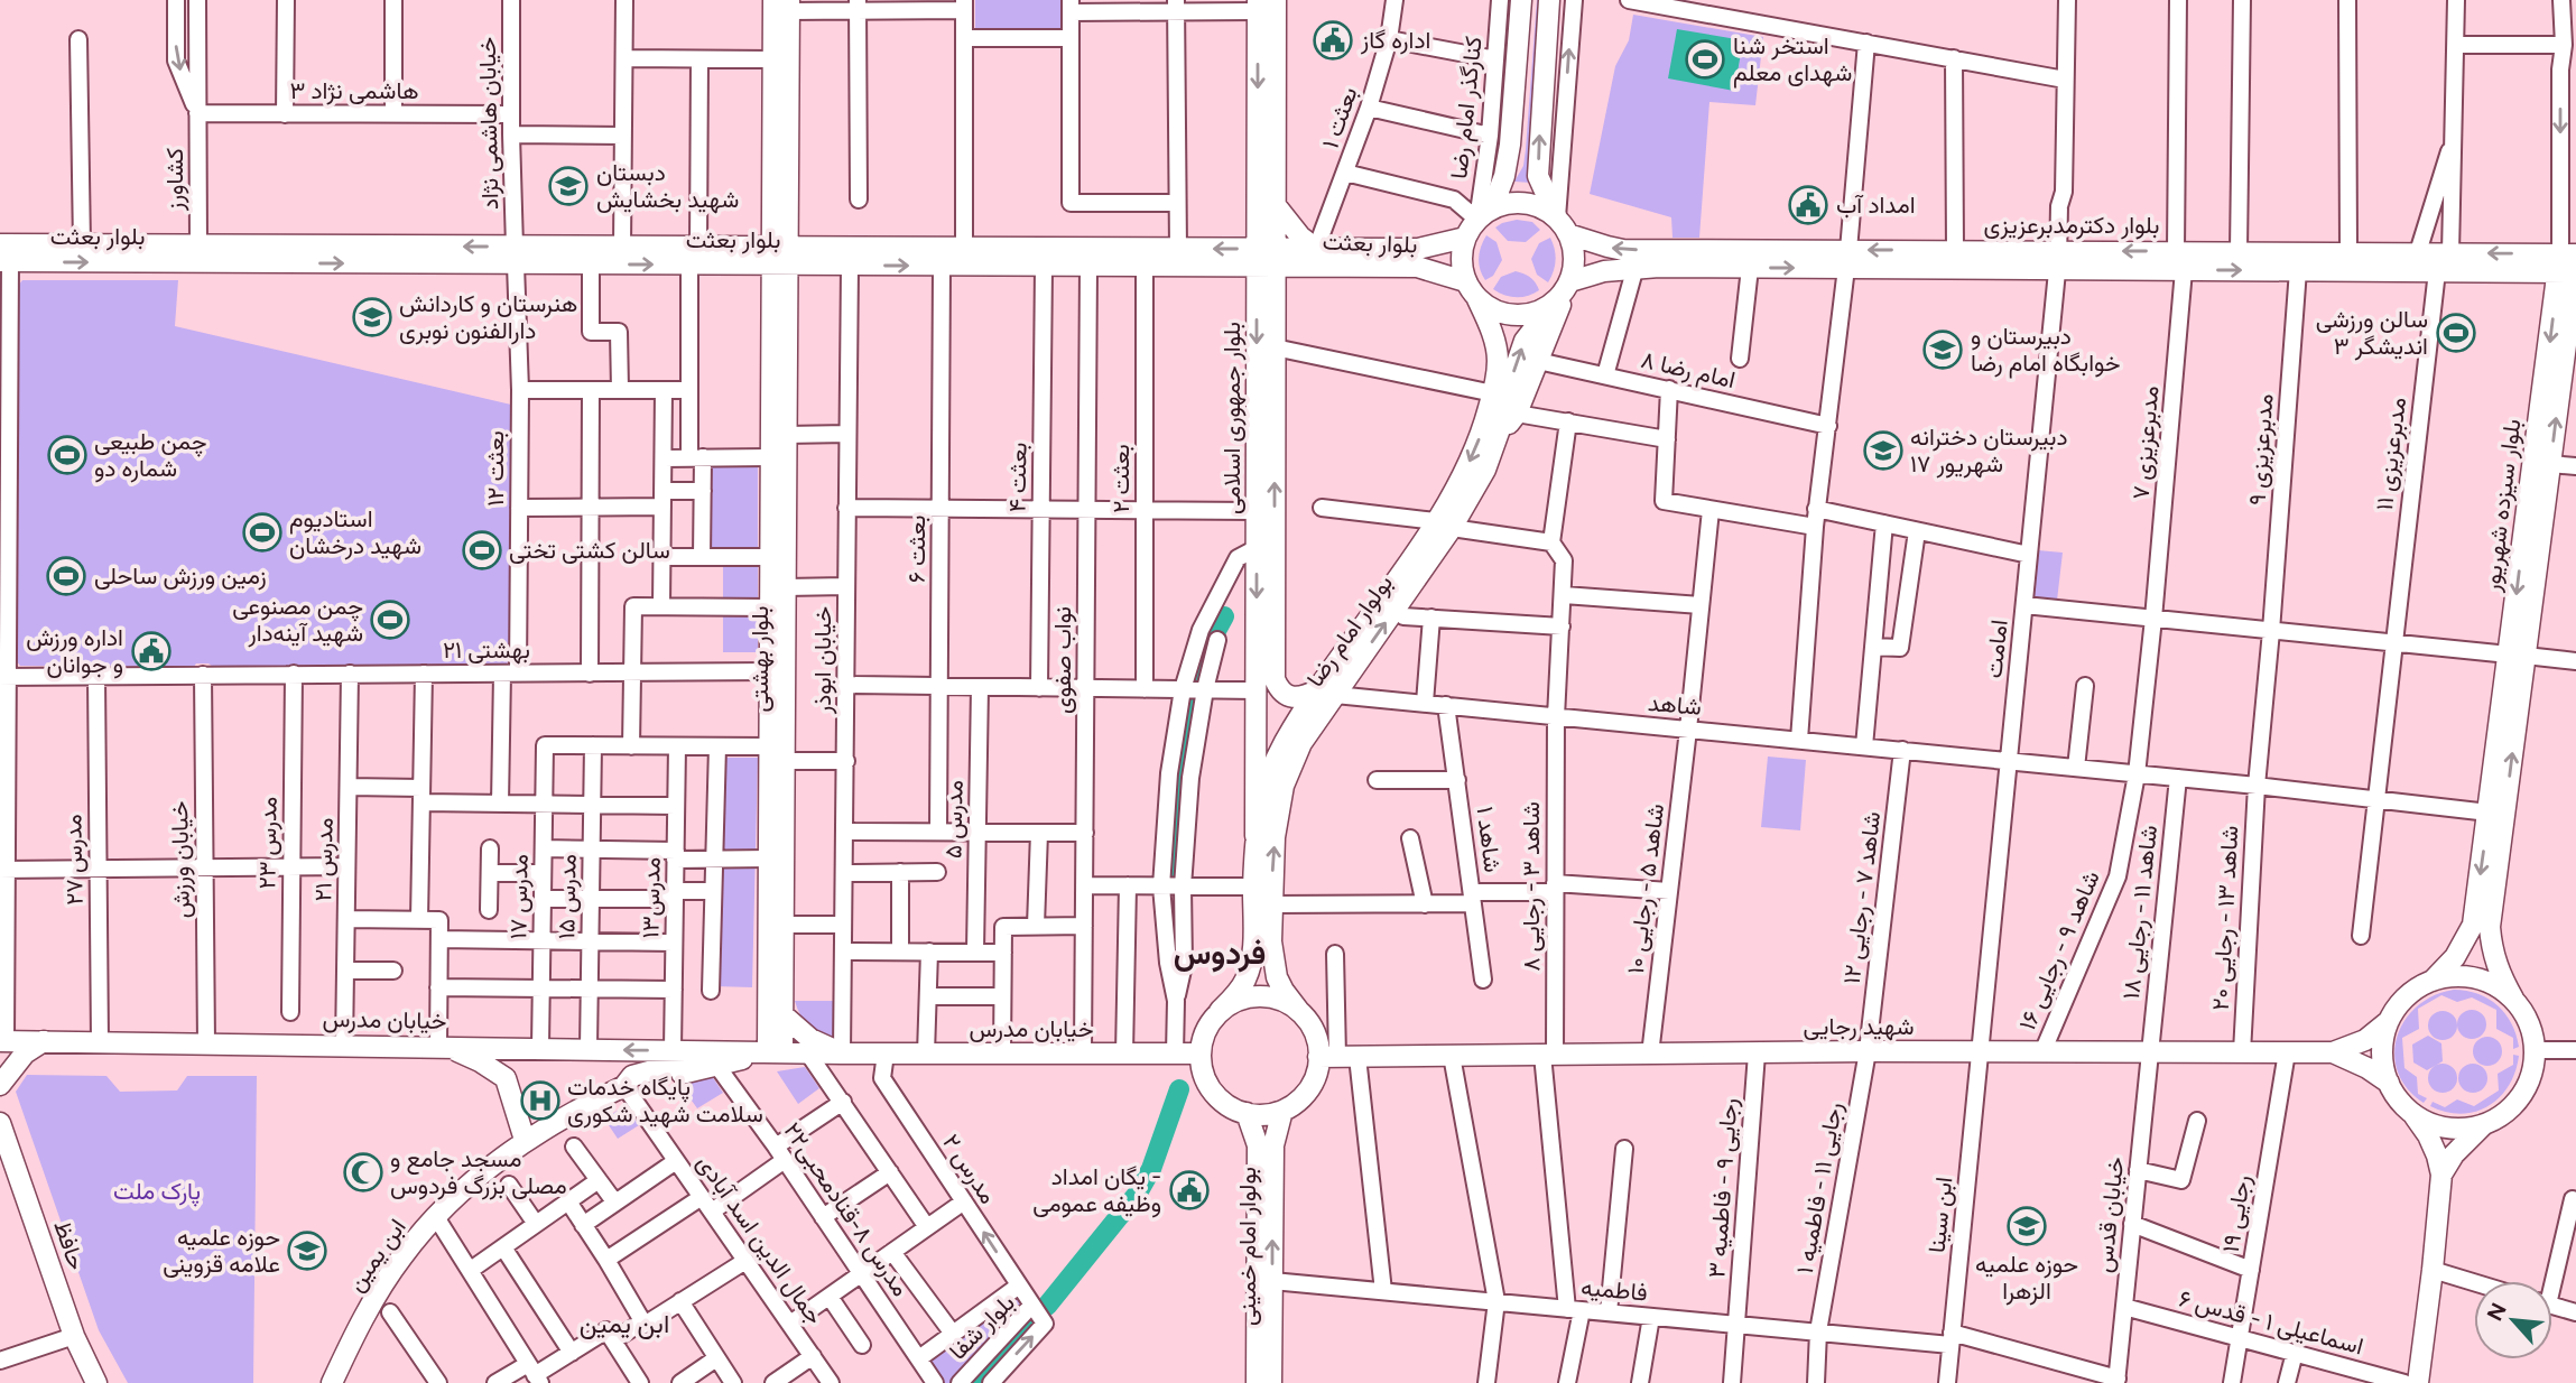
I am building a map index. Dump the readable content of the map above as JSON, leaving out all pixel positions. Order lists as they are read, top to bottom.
{
  "streets": {
    "main road": [
      "بلوار دکترمدبرعزیزی",
      "بلوار بعثت",
      "بلوار جمهوری اسلامی",
      "بلوار سیزده شهریور",
      "بولوار امام رضا",
      "بلوار بهشتی",
      "خیابان مدرس",
      "شهید رجایی",
      "حافظ",
      "بولوار امام خمینی",
      "ابن یمین"
    ],
    "street": [
      "هاشمی نژاد ۳",
      "کنارگذر امام رضا",
      "بعثت ۱",
      "خیابان هاشمی نژاد",
      "کشاورز",
      "امام رضا ۸",
      "مدبرعزیزی ۷",
      "مدبرعزیزی ۹",
      "مدبرعزیزی ۱۱",
      "بعثت ۱۲",
      "بعثت ۴",
      "بعثت ۲",
      "بعثت ۶",
      "امامت",
      "بهشتی ۲۱",
      "خیابان ابوذر",
      "نواب صفوی",
      "شاهد",
      "مدرس ۵",
      "شاهد ۱",
      "مدرس ۲۳",
      "مدرس ۲۷",
      "خیابان ورزش",
      "مدرس ۲۱",
      "شاهد ۳ - رجایی ۸",
      "شاهد ۵ - رجایی ۱۰",
      "مدرس ۱۷",
      "مدرس ۱۵",
      "مدرس۱۳",
      "شاهد ۷ - رجایی ۱۲",
      "شاهد ۱۱ - رجایی ۱۸",
      "شاهد ۱۳ - رجایی ۲۰",
      "شاهد ۹ - رجایی ۱۶",
      "مدرس ۲",
      "رجایی ۹ - فاطمیه ۳",
      "رجایی ۱۱ - فاطمیه ۱",
      "مدرس ۸-قنادمحبی۲۲",
      "رجایی ۱۹",
      "ابن سینا",
      "خیابان قدس",
      "جمال الدین اسد آبادی",
      "فاطمیه",
      "اسماعیلی ۱ - قدس ۶",
      "بلوار شفا"
    ]
  },
  "crossings": [
    ["هاشمی نژاد ۳", "خیابان هاشمی نژاد"],
    ["هاشمی نژاد ۳", "کشاورز"],
    ["کنارگذر امام رضا", "بلوار دکترمدبرعزیزی"],
    ["کنارگذر امام رضا", "بلوار بعثت"],
    ["کنارگذر امام رضا", "بولوار امام رضا"],
    ["بعثت ۱", "بلوار بعثت"],
    ["خیابان هاشمی نژاد", "بلوار بعثت"],
    ["خیابان هاشمی نژاد", "بعثت ۱۲"],
    ["کشاورز", "بلوار بعثت"],
    ["بلوار دکترمدبرعزیزی", "بلوار بعثت"],
    ["بلوار دکترمدبرعزیزی", "مدبرعزیزی ۷"],
    ["بلوار دکترمدبرعزیزی", "مدبرعزیزی ۹"],
    ["بلوار دکترمدبرعزیزی", "مدبرعزیزی ۱۱"],
    ["بلوار دکترمدبرعزیزی", "بلوار سیزده شهریور"],
    ["بلوار دکترمدبرعزیزی", "بولوار امام رضا"],
    ["بلوار دکترمدبرعزیزی", "امامت"],
    ["بلوار بعثت", "بلوار جمهوری اسلامی"],
    ["بلوار بعثت", "بعثت ۱۲"],
    ["بلوار بعثت", "بعثت ۴"],
    ["بلوار بعثت", "بعثت ۲"],
    ["بلوار بعثت", "بعثت ۶"],
    ["بلوار بعثت", "بولوار امام رضا"],
    ["بلوار بعثت", "بلوار بهشتی"],
    ["بلوار بعثت", "خیابان ابوذر"],
    ["بلوار بعثت", "نواب صفوی"],
    ["بلوار جمهوری اسلامی", "بولوار امام رضا"],
    ["بلوار جمهوری اسلامی", "شاهد"],
    ["مدبرعزیزی ۷", "شاهد"],
    ["مدبرعزیزی ۷", "شاهد ۹ - رجایی ۱۶"],
    ["مدبرعزیزی ۹", "شاهد"],
    ["مدبرعزیزی ۹", "شاهد ۱۳ - رجایی ۲۰"],
    ["مدبرعزیزی ۱۱", "شاهد"],
    ["بعثت ۱۲", "بهشتی ۲۱"],
    ["بلوار سیزده شهریور", "شاهد"],
    ["بلوار سیزده شهریور", "شهید رجایی"],
    ["بولوار امام رضا", "شاهد"],
    ["بولوار امام رضا", "خیابان مدرس"],
    ["بولوار امام رضا", "شهید رجایی"],
    ["بولوار امام رضا", "بولوار امام خمینی"],
    ["امامت", "شاهد"],
    ["امامت", "شهید رجایی"],
    ["امامت", "ابن سینا"],
    ["بهشتی ۲۱", "بلوار بهشتی"],
    ["بهشتی ۲۱", "مدرس ۲۳"],
    ["بهشتی ۲۱", "مدرس ۲۷"],
    ["بهشتی ۲۱", "خیابان ورزش"],
    ["بهشتی ۲۱", "مدرس ۲۱"],
    ["بلوار بهشتی", "خیابان مدرس"],
    ["خیابان ابوذر", "خیابان مدرس"],
    ["نواب صفوی", "خیابان مدرس"],
    ["شاهد", "شاهد ۱"],
    ["شاهد", "شاهد ۳ - رجایی ۸"],
    ["شاهد", "شاهد ۵ - رجایی ۱۰"],
    ["شاهد", "شاهد ۷ - رجایی ۱۲"],
    ["شاهد", "شاهد ۱۱ - رجایی ۱۸"],
    ["شاهد", "شاهد ۱۳ - رجایی ۲۰"],
    ["شاهد", "شاهد ۹ - رجایی ۱۶"],
    ["مدرس ۲۷", "خیابان مدرس"],
    ["خیابان ورزش", "خیابان مدرس"],
    ["مدرس ۲۱", "خیابان مدرس"],
    ["شاهد ۳ - رجایی ۸", "شهید رجایی"],
    ["شاهد ۳ - رجایی ۸", "فاطمیه"],
    ["شاهد ۵ - رجایی ۱۰", "شهید رجایی"],
    ["مدرس ۱۷", "مدرس ۱۵"],
    ["مدرس ۱۷", "خیابان مدرس"],
    ["مدرس ۱۵", "خیابان مدرس"],
    ["مدرس۱۳", "خیابان مدرس"],
    ["شاهد ۷ - رجایی ۱۲", "شهید رجایی"],
    ["شاهد ۷ - رجایی ۱۲", "رجایی ۱۱ - فاطمیه ۱"],
    ["شاهد ۱۱ - رجایی ۱۸", "شهید رجایی"],
    ["شاهد ۱۱ - رجایی ۱۸", "خیابان قدس"],
    ["شاهد ۱۳ - رجایی ۲۰", "شهید رجایی"],
    ["شاهد ۹ - رجایی ۱۶", "شهید رجایی"],
    ["خیابان مدرس", "شهید رجایی"],
    ["خیابان مدرس", "مدرس ۲"],
    ["خیابان مدرس", "مدرس ۸-قنادمحبی۲۲"],
    ["خیابان مدرس", "جمال الدین اسد آبادی"],
    ["خیابان مدرس", "بولوار امام خمینی"],
    ["خیابان مدرس", "ابن یمین"],
    ["شهید رجایی", "رجایی ۹ - فاطمیه ۳"],
    ["شهید رجایی", "رجایی ۱۱ - فاطمیه ۱"],
    ["شهید رجایی", "رجایی ۱۹"],
    ["شهید رجایی", "ابن سینا"],
    ["شهید رجایی", "خیابان قدس"],
    ["شهید رجایی", "بولوار امام خمینی"],
    ["مدرس ۲", "بلوار شفا"],
    ["رجایی ۹ - فاطمیه ۳", "فاطمیه"],
    ["رجایی ۱۱ - فاطمیه ۱", "فاطمیه"],
    ["رجایی ۱۹", "اسماعیلی ۱ - قدس ۶"],
    ["ابن سینا", "فاطمیه"],
    ["خیابان قدس", "فاطمیه"],
    ["خیابان قدس", "اسماعیلی ۱ - قدس ۶"],
    ["جمال الدین اسد آبادی", "ابن یمین"],
    ["بولوار امام خمینی", "فاطمیه"]
  ],
  "districts": ["فردوس", "ابن یمین"],
  "parks": ["پارک ملت"],
  "places": {
    "public building": [
      "اداره گاز",
      "امداد آب",
      "اداره ورزش و جوانان",
      "یگان امداد - وظیفه عمومی"
    ],
    "sports": [
      "استخر شنا شهدای معلم",
      "سالن ورزشی اندیشگر ۳",
      "چمن طبیعی شماره دو",
      "استادیوم شهید درخشان",
      "سالن کشتی تختی",
      "زمین ورزش ساحلی",
      "چمن مصنوعی شهید آینه‌دار"
    ],
    "school or university": [
      "دبستان شهید بخشایش",
      "هنرستان و کاردانش دارالفنون نوبری",
      "دبیرستان و خوابگاه امام رضا",
      "دبیرستان دخترانه ۱۷ شهریور",
      "حوزه علمیه الزهرا",
      "حوزه علمیه علامه قزوینی"
    ],
    "hospital": ["پایگاه خدمات سلامت شهید شکوری"],
    "mosque": ["مسجد جامع و مصلی بزرگ فردوس"]
  },
  "north": "top left"
}
